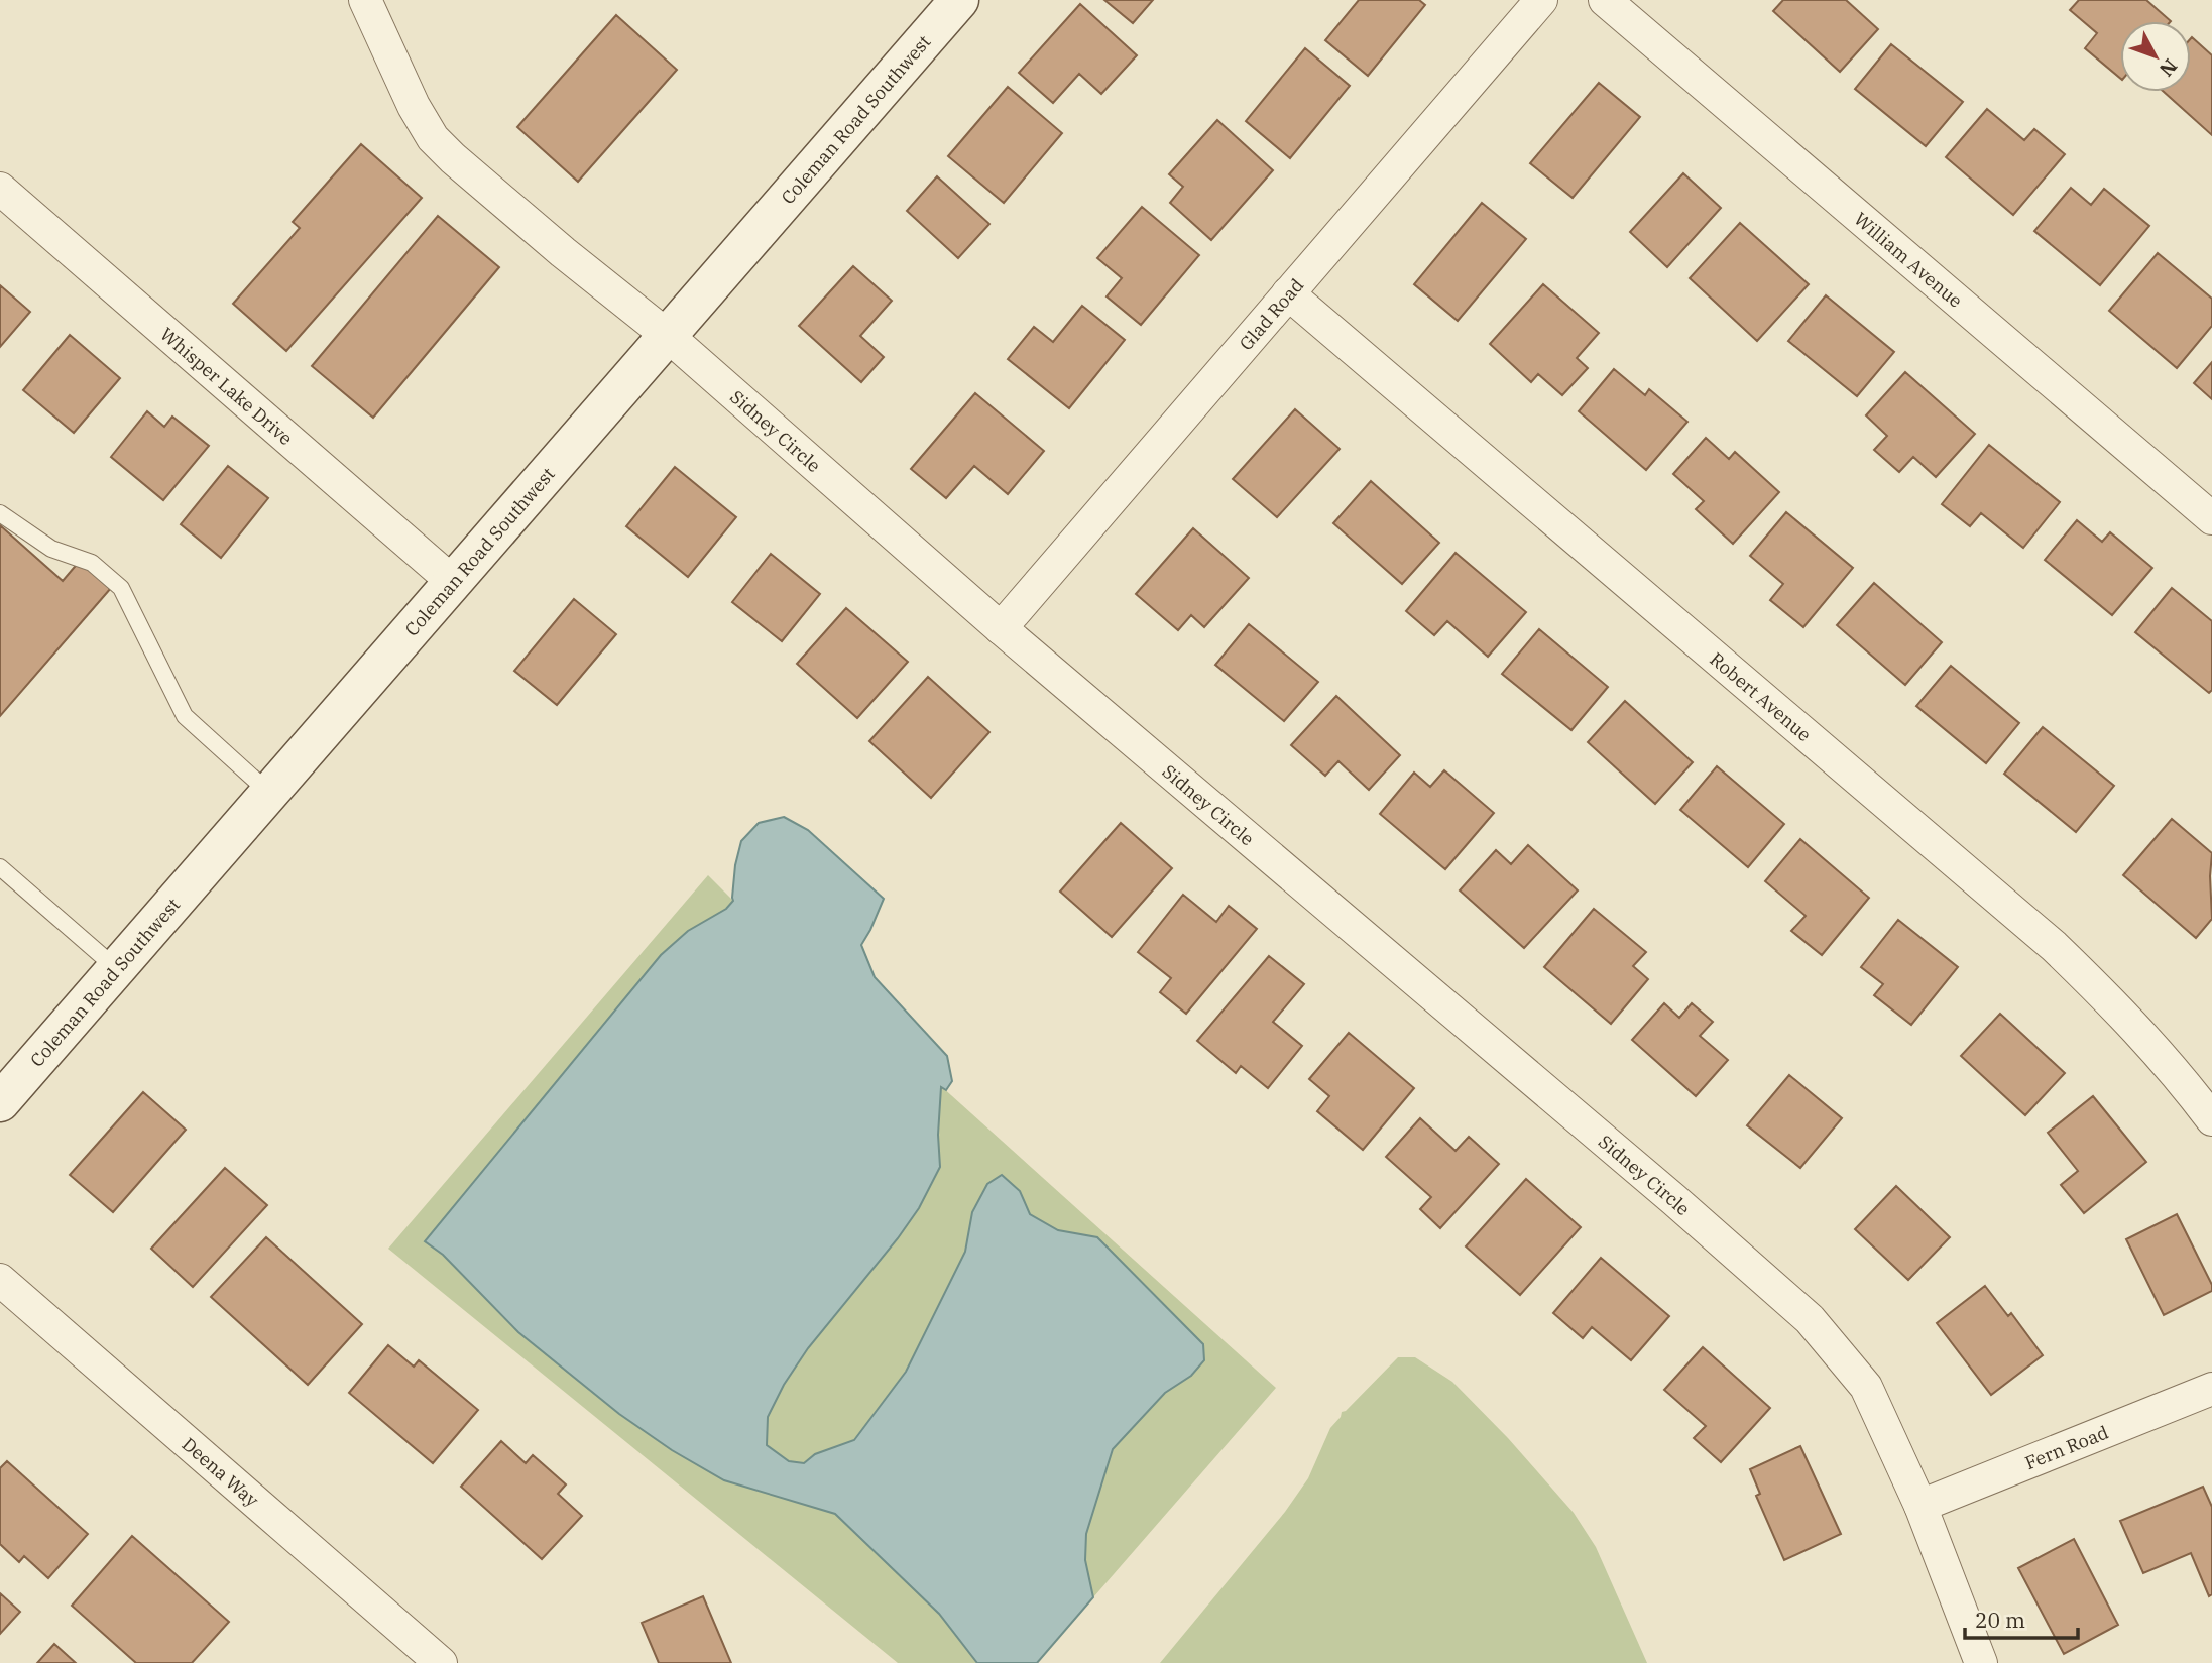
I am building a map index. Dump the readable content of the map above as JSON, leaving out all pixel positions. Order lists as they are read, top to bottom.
{
  "streets": {
    "street": [
      "Coleman Road Southwest",
      "William Avenue",
      "Glad Road",
      "Whisper Lake Drive",
      "Sidney Circle",
      "Robert Avenue",
      "Fern Road",
      "Deena Way"
    ]
  },
  "crossings": [
    ["Coleman Road Southwest", "Whisper Lake Drive"],
    ["Coleman Road Southwest", "Sidney Circle"],
    ["Glad Road", "Sidney Circle"],
    ["Glad Road", "Robert Avenue"],
    ["Sidney Circle", "Fern Road"]
  ],
  "scale_bar": "20 m",
  "north": "bottom right"
}
